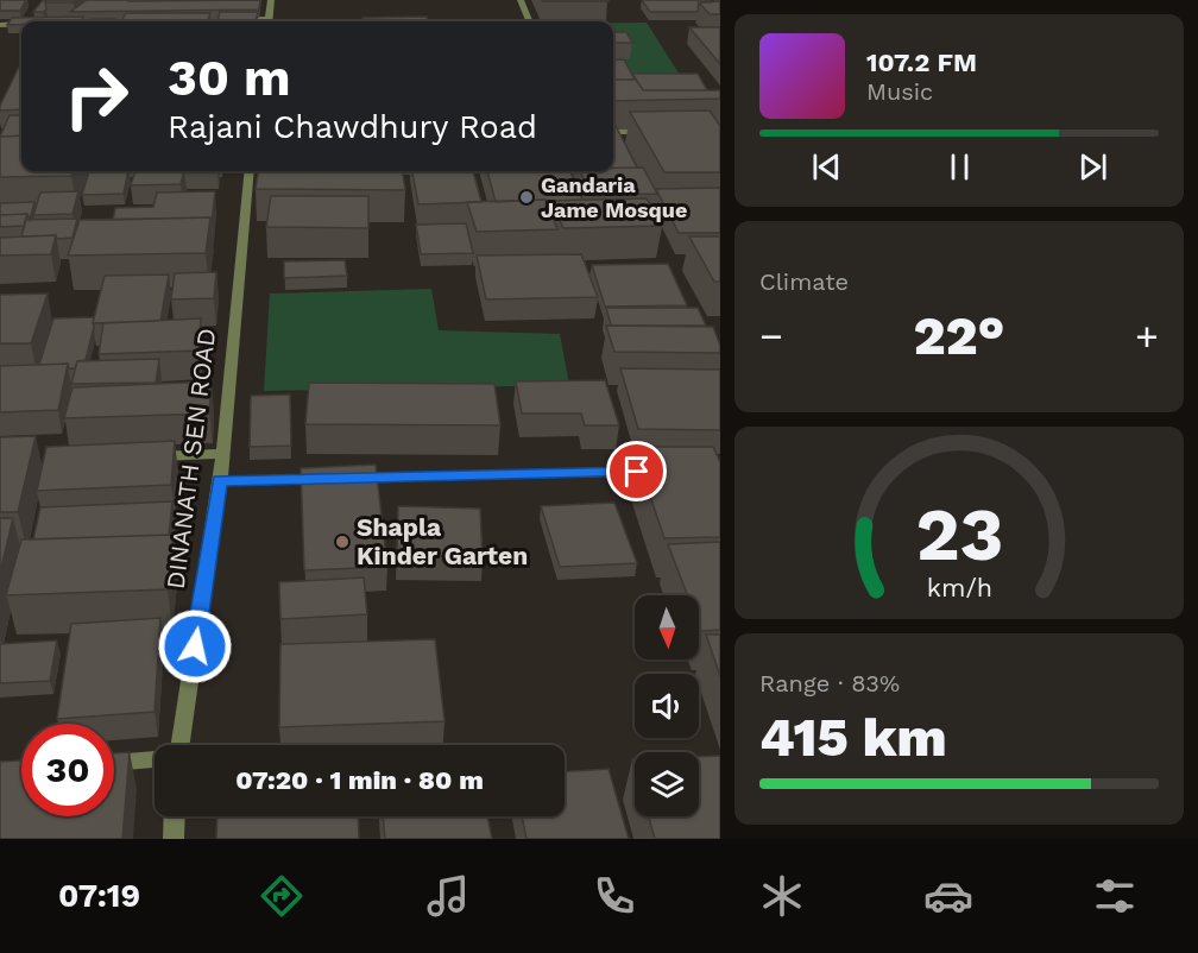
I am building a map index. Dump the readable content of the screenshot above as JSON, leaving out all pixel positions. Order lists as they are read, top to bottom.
{
  "streets": {
    "street": ["DINANATH SEN ROAD"]
  },
  "places": ["Gandaria Jame Mosque", "Shapla Kinder Garten"],
  "north": "bottom",
  "page": {
    "turn": ["30 m", "Rajani Chawdhury Road"],
    "song": ["107.2 FM", "Music"],
    "tile": [
      "Climate",
      ["Range · 83%", "415 km"]
    ],
    "heat": ["−", "22°", "+"],
    "limit": "30",
    "trip": "07:20 · 1 min · 80 m",
    "tabs": "07:19",
    "gauge": ["23", "km/h"]
  }
}
